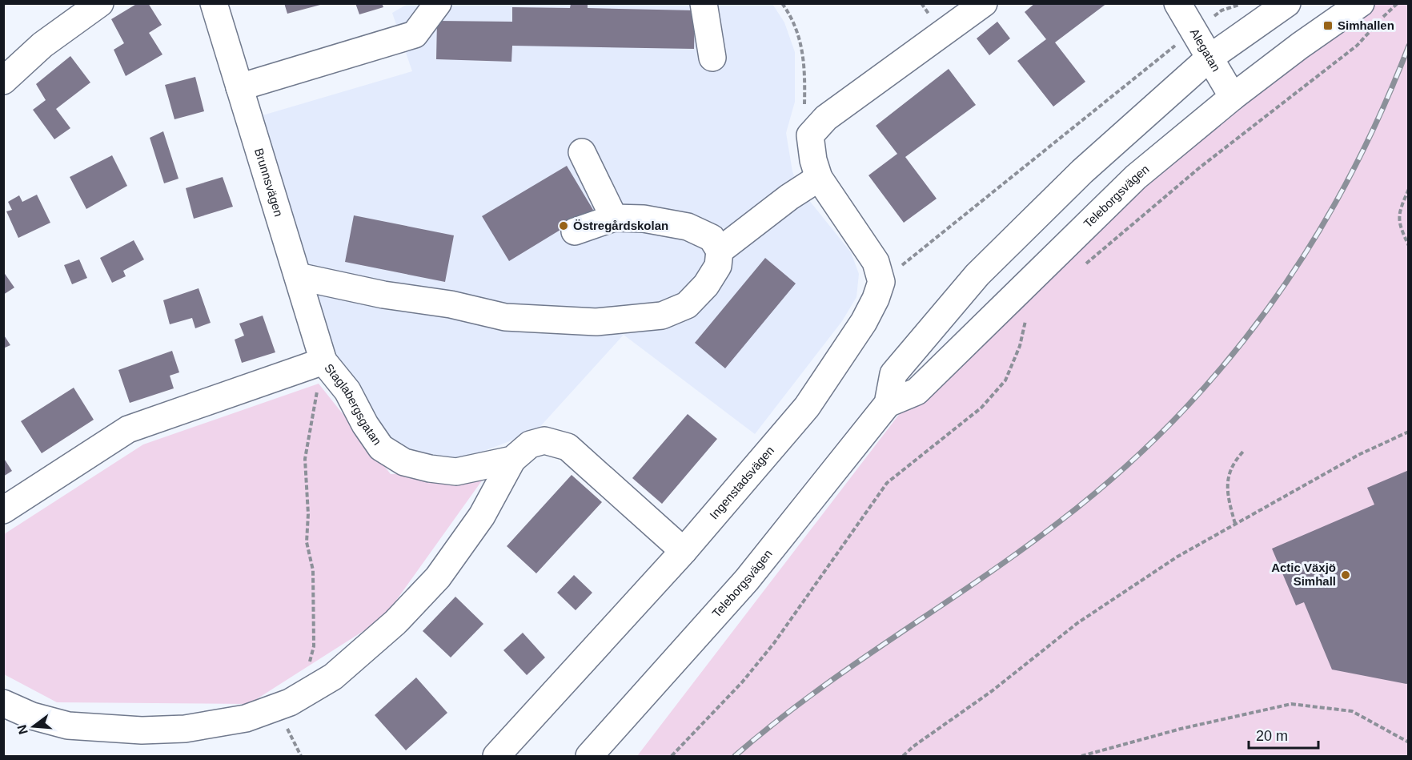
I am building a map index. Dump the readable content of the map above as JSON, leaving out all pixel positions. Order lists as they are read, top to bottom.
{
  "streets": {
    "street": [
      "Alegatan",
      "Brunnsvägen",
      "Teleborgsvägen",
      "Staglabergsgatan",
      "Ingenstadsvägen"
    ]
  },
  "crossings": [
    ["Alegatan", "Teleborgsvägen"],
    ["Brunnsvägen", "Staglabergsgatan"],
    ["Staglabergsgatan", "Ingenstadsvägen"]
  ],
  "places": {
    "transit": ["Simhallen"],
    "other": ["Östregårdskolan", "Actic Växjö Simhall"]
  },
  "scale_bar": "20 m",
  "north": "left"
}
